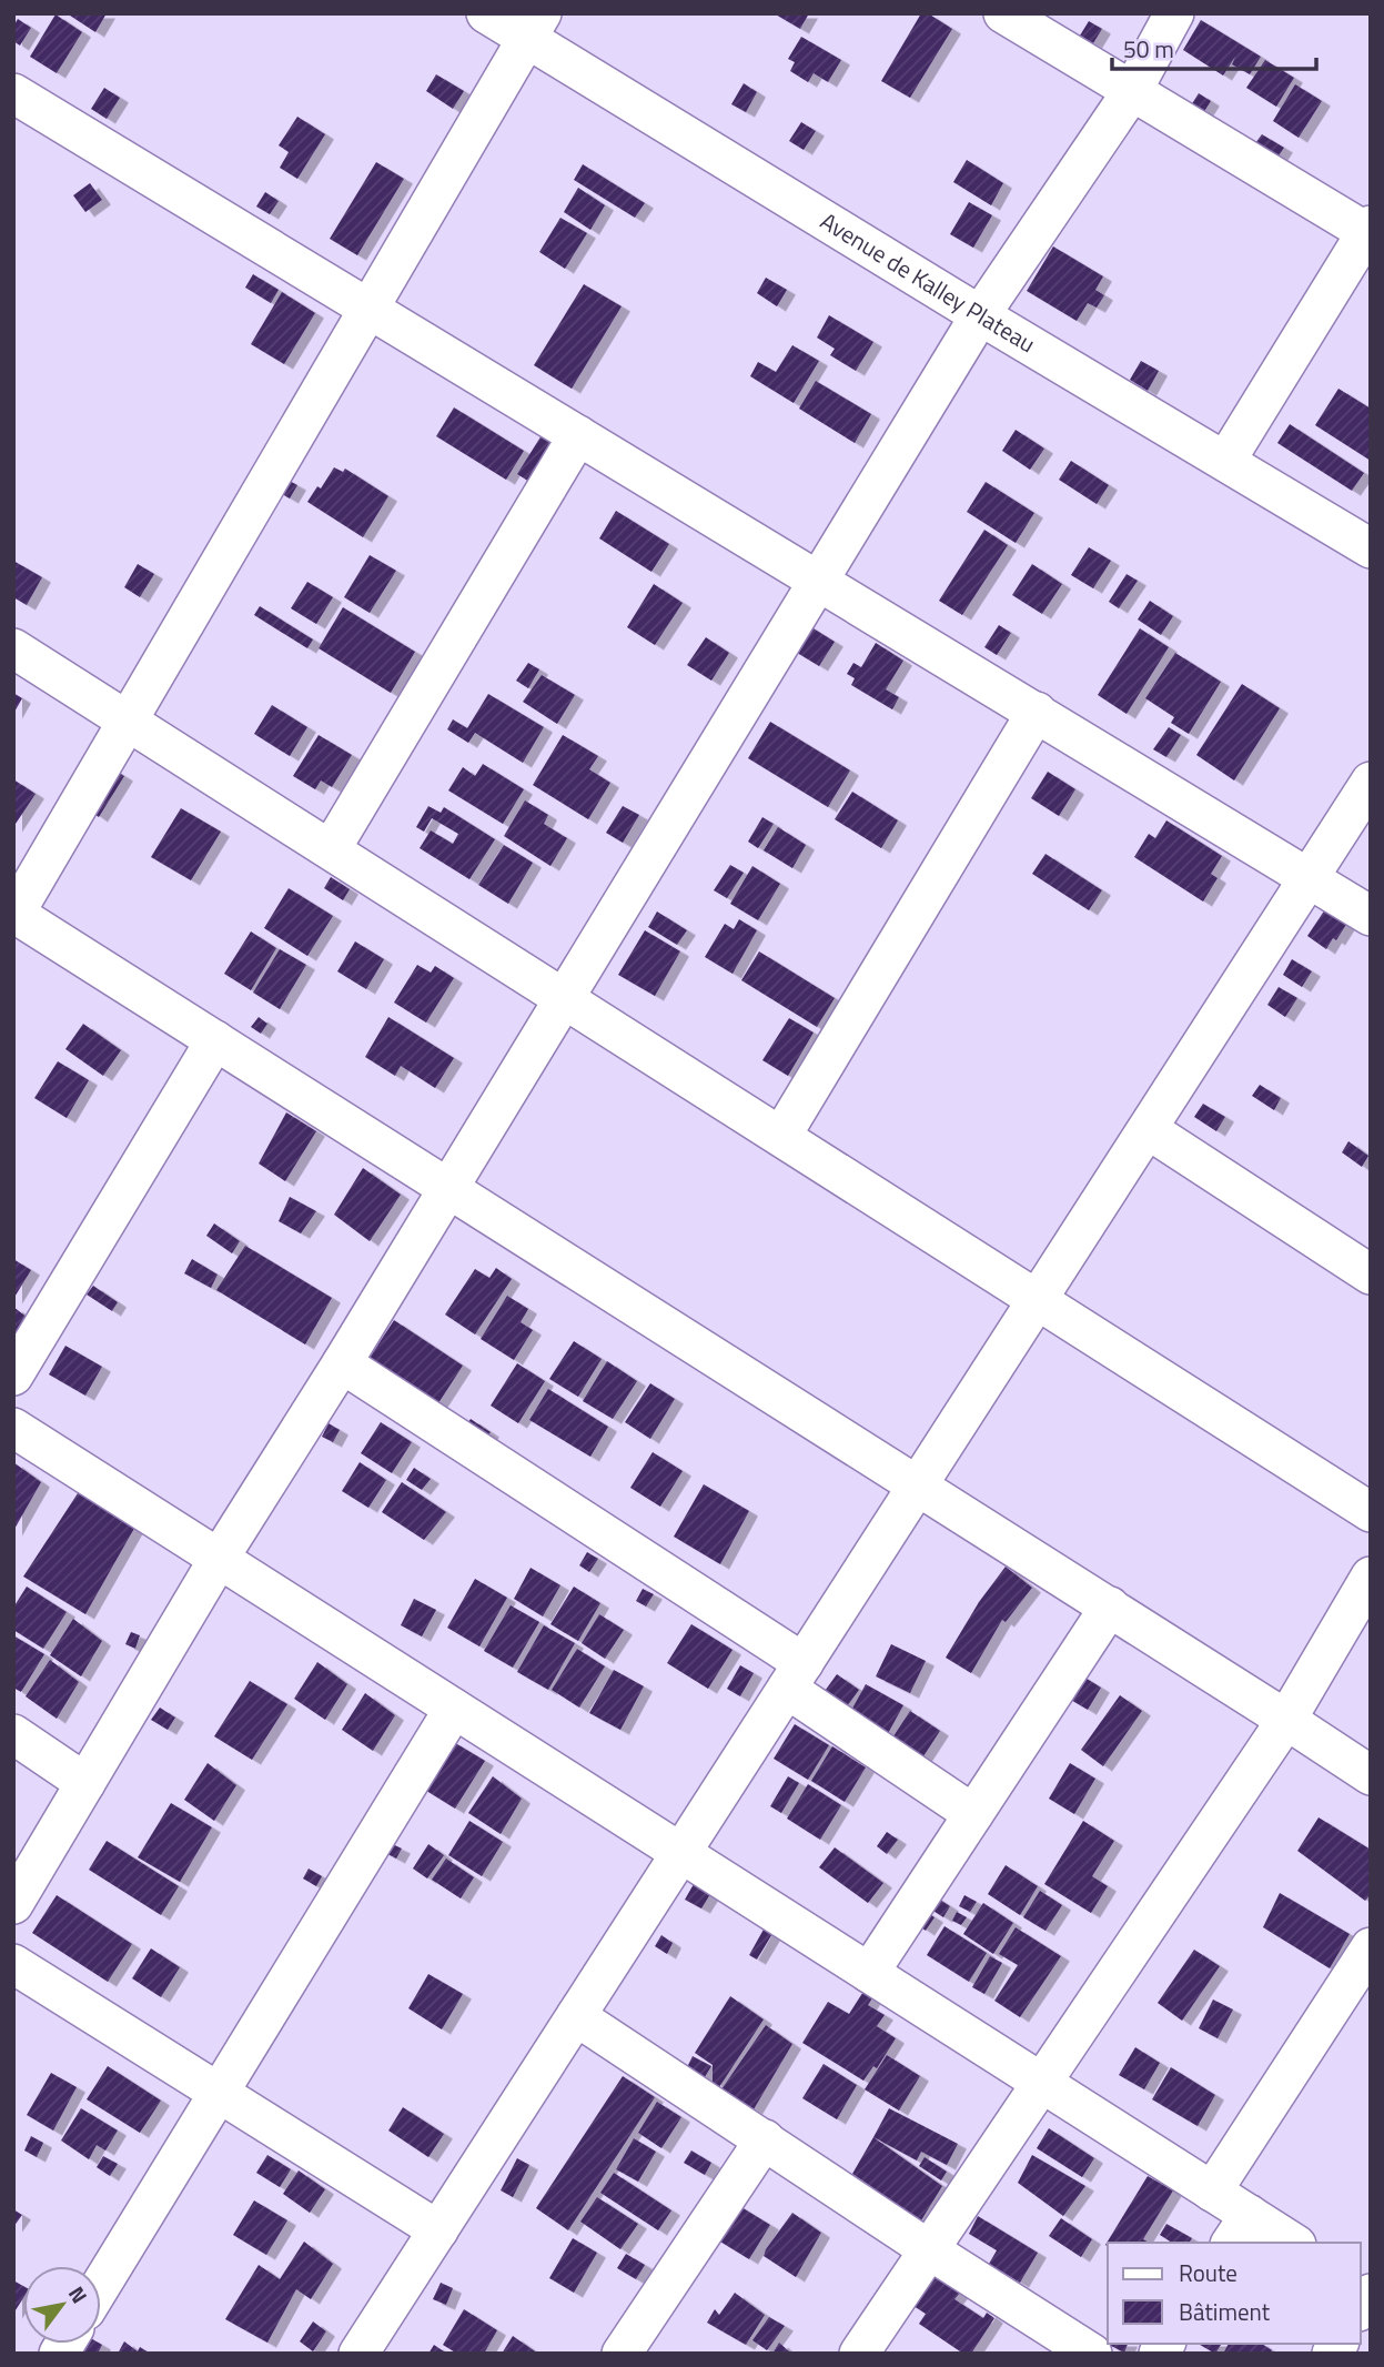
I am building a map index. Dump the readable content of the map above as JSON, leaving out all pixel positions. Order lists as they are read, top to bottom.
{
  "streets": {
    "street": ["Avenue de Kalley Plateau"]
  },
  "legend": ["Route", "Bâtiment"],
  "scale_bar": "50 m",
  "north": "top right"
}
